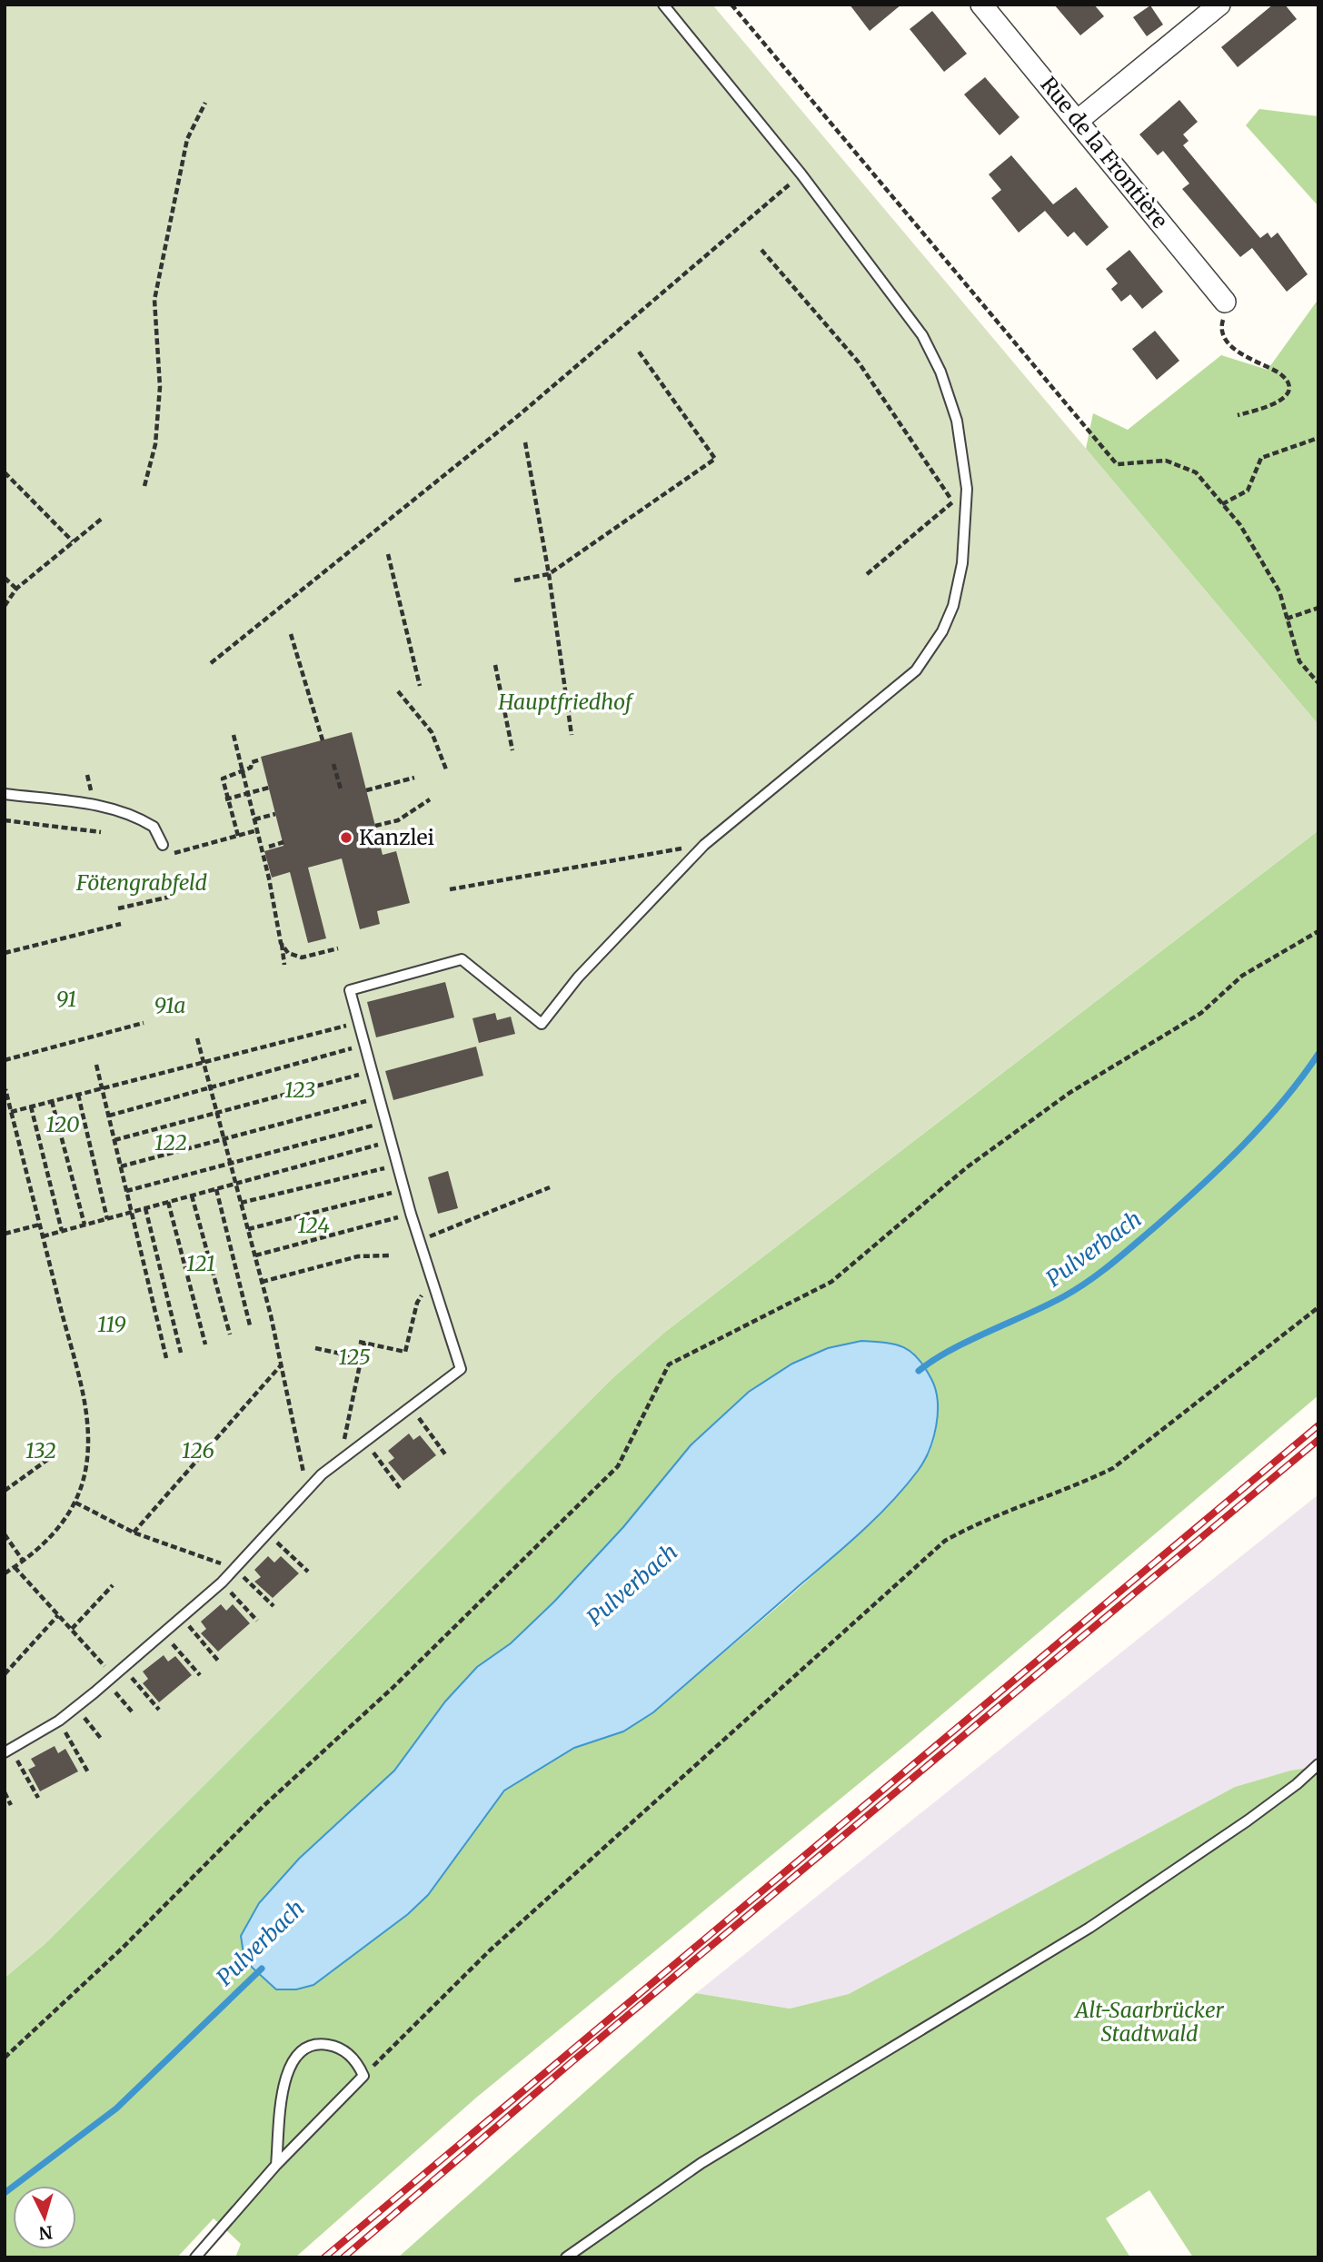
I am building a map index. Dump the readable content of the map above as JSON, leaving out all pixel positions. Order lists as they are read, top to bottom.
{
  "streets": {
    "street": ["Rue de la Frontière"]
  },
  "water": ["Pulverbach"],
  "parks": [
    "Hauptfriedhof",
    "Fötengrabfeld",
    "91",
    "91a",
    "123",
    "120",
    "122",
    "124",
    "121",
    "119",
    "125",
    "132",
    "126",
    "Alt-Saarbrücker Stadtwald"
  ],
  "places": ["Kanzlei"],
  "north": "bottom"
}
